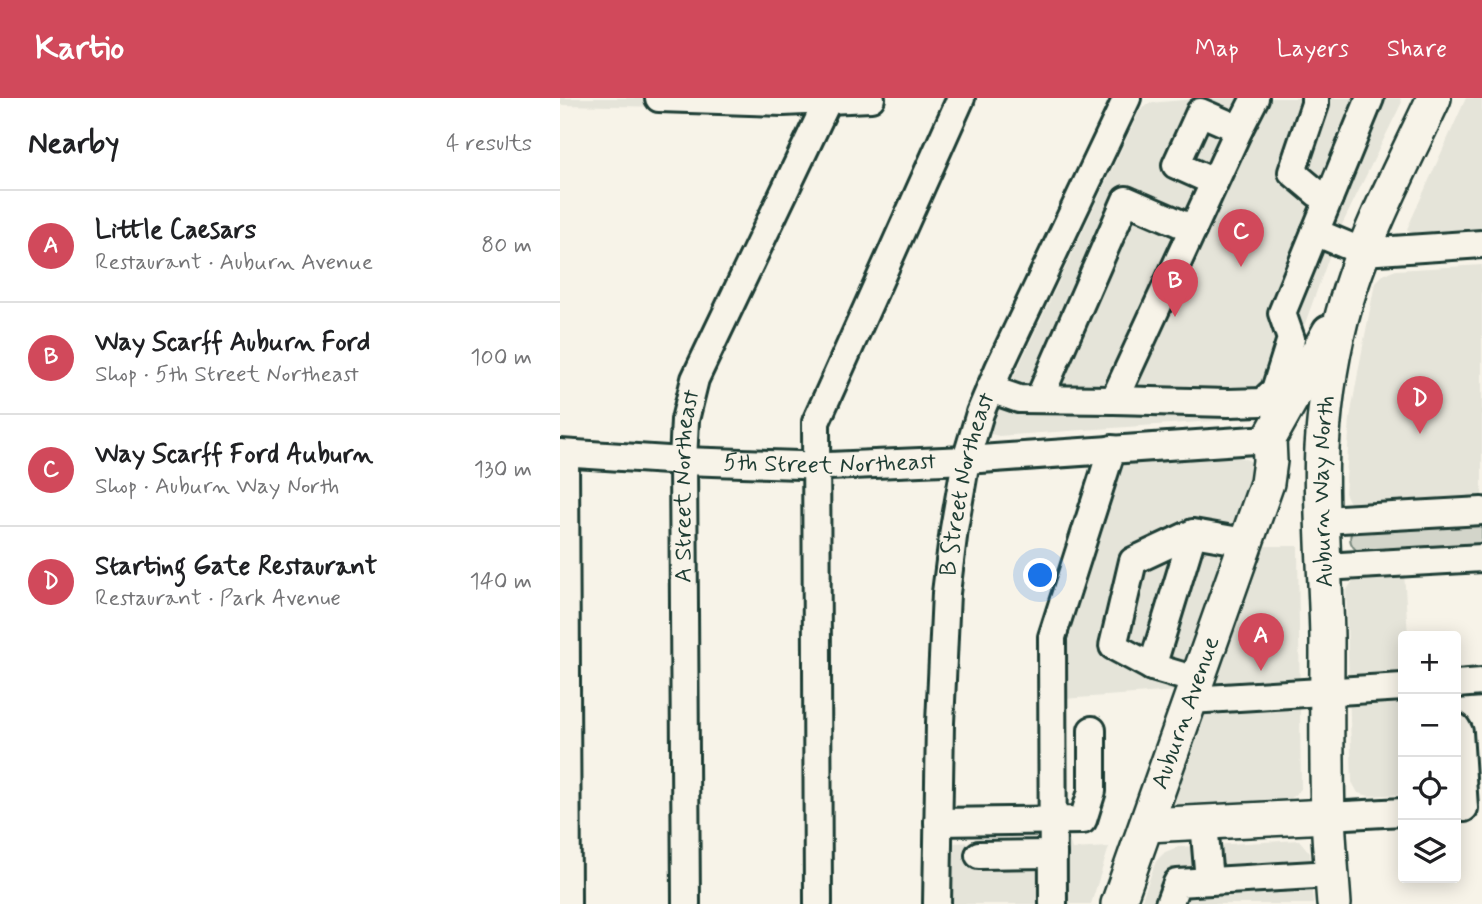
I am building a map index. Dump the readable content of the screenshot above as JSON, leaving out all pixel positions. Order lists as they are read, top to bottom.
{
  "streets": {
    "main road": ["Auburn Way North", "Auburn Avenue"],
    "street": ["5th Street Northeast", "A Street Northeast", "B Street Northeast"]
  },
  "crossings": [
    ["5th Street Northeast", "A Street Northeast"],
    ["5th Street Northeast", "B Street Northeast"],
    ["5th Street Northeast", "Auburn Avenue"]
  ],
  "page": {
    "header": "Kartio",
    "nav": ["Map", "Layers", "Share"],
    "heading": ["Nearby", "4 results"],
    "list": [
      {
        "mark": "A",
        "name": "Little Caesars",
        "note": "Restaurant · Auburn Avenue",
        "value": "80 m"
      },
      {
        "mark": "B",
        "name": "Way Scarff Auburn Ford",
        "note": "Shop · 5th Street Northeast",
        "value": "100 m"
      },
      {
        "mark": "C",
        "name": "Way Scarff Ford Auburn",
        "note": "Shop · Auburn Way North",
        "value": "130 m"
      },
      {
        "mark": "D",
        "name": "Starting Gate Restaurant",
        "note": "Restaurant · Park Avenue",
        "value": "140 m"
      }
    ],
    "pins": [
      "C",
      "B",
      "D",
      "A"
    ],
    "map_buttons": ["+", "−"]
  }
}
